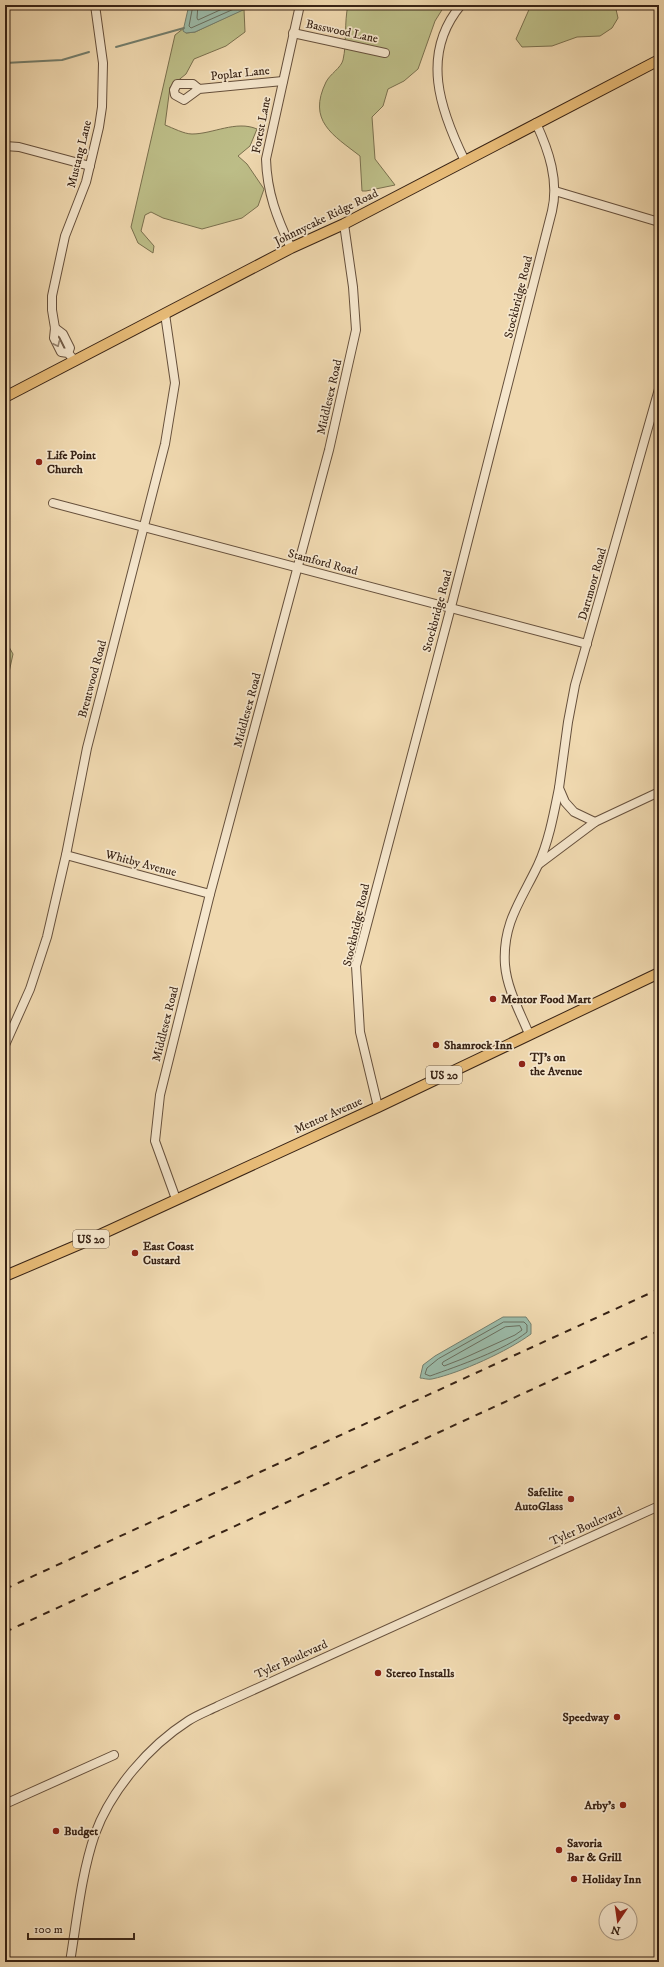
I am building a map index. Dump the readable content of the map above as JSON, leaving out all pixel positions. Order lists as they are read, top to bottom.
{
  "streets": {
    "main road": ["Johnnycake Ridge Road", "US 20", "Mentor Avenue"],
    "street": [
      "Basswood Lane",
      "Poplar Lane",
      "Forest Lane",
      "Mustang Lane",
      "Stockbridge Road",
      "Middlesex Road",
      "Stamford Road",
      "Dartmoor Road",
      "Brentwood Road",
      "Whitby Avenue",
      "Tyler Boulevard"
    ]
  },
  "crossings": [
    ["Basswood Lane", "Forest Lane"],
    ["Poplar Lane", "Forest Lane"],
    ["Forest Lane", "Johnnycake Ridge Road"],
    ["Mustang Lane", "Johnnycake Ridge Road"],
    ["Johnnycake Ridge Road", "Stockbridge Road"],
    ["Johnnycake Ridge Road", "Middlesex Road"],
    ["Johnnycake Ridge Road", "Brentwood Road"],
    ["Stockbridge Road", "Stamford Road"],
    ["Stockbridge Road", "Mentor Avenue"],
    ["Middlesex Road", "Stamford Road"],
    ["Middlesex Road", "Whitby Avenue"],
    ["Middlesex Road", "Mentor Avenue"],
    ["Stamford Road", "Dartmoor Road"],
    ["Stamford Road", "Brentwood Road"],
    ["Dartmoor Road", "Mentor Avenue"],
    ["Brentwood Road", "Whitby Avenue"]
  ],
  "places": [
    "Life Point Church",
    "Mentor Food Mart",
    "Shamrock Inn",
    "TJ’s on the Avenue",
    "East Coast Custard",
    "Safelite AutoGlass",
    "Stereo Installs",
    "Speedway",
    "Arby's",
    "Budget",
    "Savoria Bar & Grill",
    "Holiday Inn"
  ],
  "scale_bar": "100 m",
  "north": "bottom"
}
